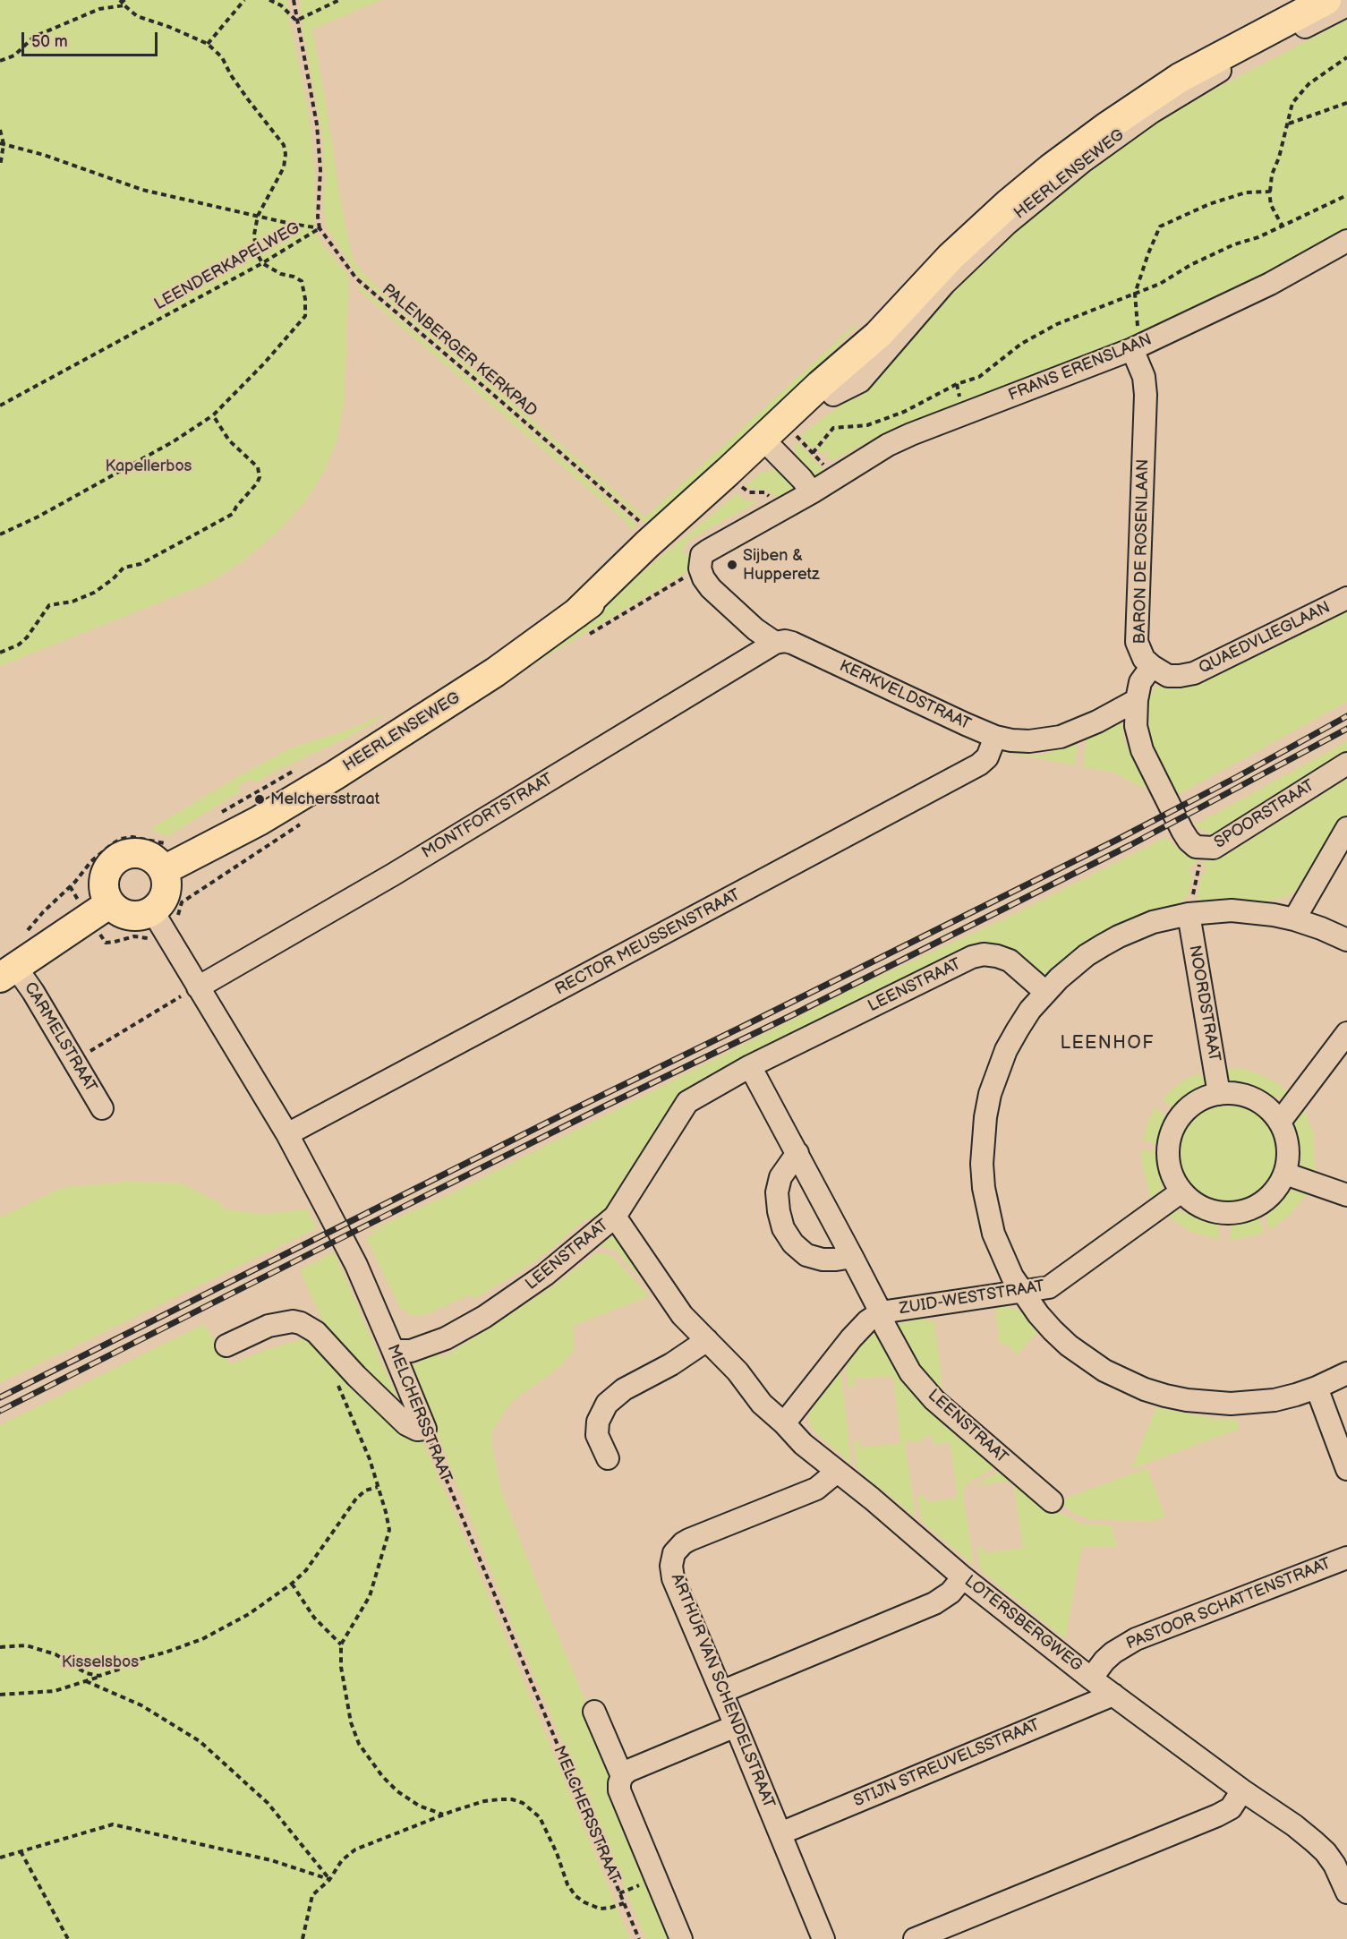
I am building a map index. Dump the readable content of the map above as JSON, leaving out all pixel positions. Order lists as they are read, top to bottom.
{
  "streets": {
    "main road": ["HEERLENSEWEG"],
    "street": [
      "FRANS ERENSLAAN",
      "BARON DE ROSENLAAN",
      "QUAEDVLIEGLAAN",
      "KERKVELDSTRAAT",
      "SPOORSTRAAT",
      "MONTFORTSTRAAT",
      "RECTOR MEUSSENSTRAAT",
      "LEENSTRAAT",
      "NOORDSTRAAT",
      "CARMELSTRAAT",
      "ZUID-WESTSTRAAT",
      "MELCHERSSTRAAT",
      "PASTOOR SCHATTENSTRAAT",
      "LOTERSBERGWEG",
      "ARTHUR VAN SCHENDELSTRAAT",
      "STIJN STREUVELSSTRAAT"
    ],
    "path": ["LEENDERKAPELWEG", "PALENBERGER KERKPAD"]
  },
  "crossings": [
    ["HEERLENSEWEG", "MELCHERSSTRAAT"],
    ["LEENDERKAPELWEG", "PALENBERGER KERKPAD"],
    ["FRANS ERENSLAAN", "BARON DE ROSENLAAN"],
    ["FRANS ERENSLAAN", "KERKVELDSTRAAT"],
    ["BARON DE ROSENLAAN", "QUAEDVLIEGLAAN"],
    ["BARON DE ROSENLAAN", "KERKVELDSTRAAT"],
    ["BARON DE ROSENLAAN", "SPOORSTRAAT"],
    ["KERKVELDSTRAAT", "MONTFORTSTRAAT"],
    ["KERKVELDSTRAAT", "RECTOR MEUSSENSTRAAT"],
    ["MONTFORTSTRAAT", "MELCHERSSTRAAT"],
    ["RECTOR MEUSSENSTRAAT", "MELCHERSSTRAAT"],
    ["LEENSTRAAT", "ZUID-WESTSTRAAT"],
    ["LEENSTRAAT", "MELCHERSSTRAAT"],
    ["LEENSTRAAT", "LOTERSBERGWEG"],
    ["NOORDSTRAAT", "ZUID-WESTSTRAAT"],
    ["ZUID-WESTSTRAAT", "LOTERSBERGWEG"],
    ["PASTOOR SCHATTENSTRAAT", "LOTERSBERGWEG"],
    ["LOTERSBERGWEG", "ARTHUR VAN SCHENDELSTRAAT"],
    ["LOTERSBERGWEG", "STIJN STREUVELSSTRAAT"],
    ["ARTHUR VAN SCHENDELSTRAAT", "STIJN STREUVELSSTRAAT"]
  ],
  "districts": ["LEENHOF"],
  "parks": ["Kapellerbos", "Kisselsbos"],
  "places": ["Sijben & Hupperetz", "Melchersstraat"],
  "scale_bar": "50 m"
}
